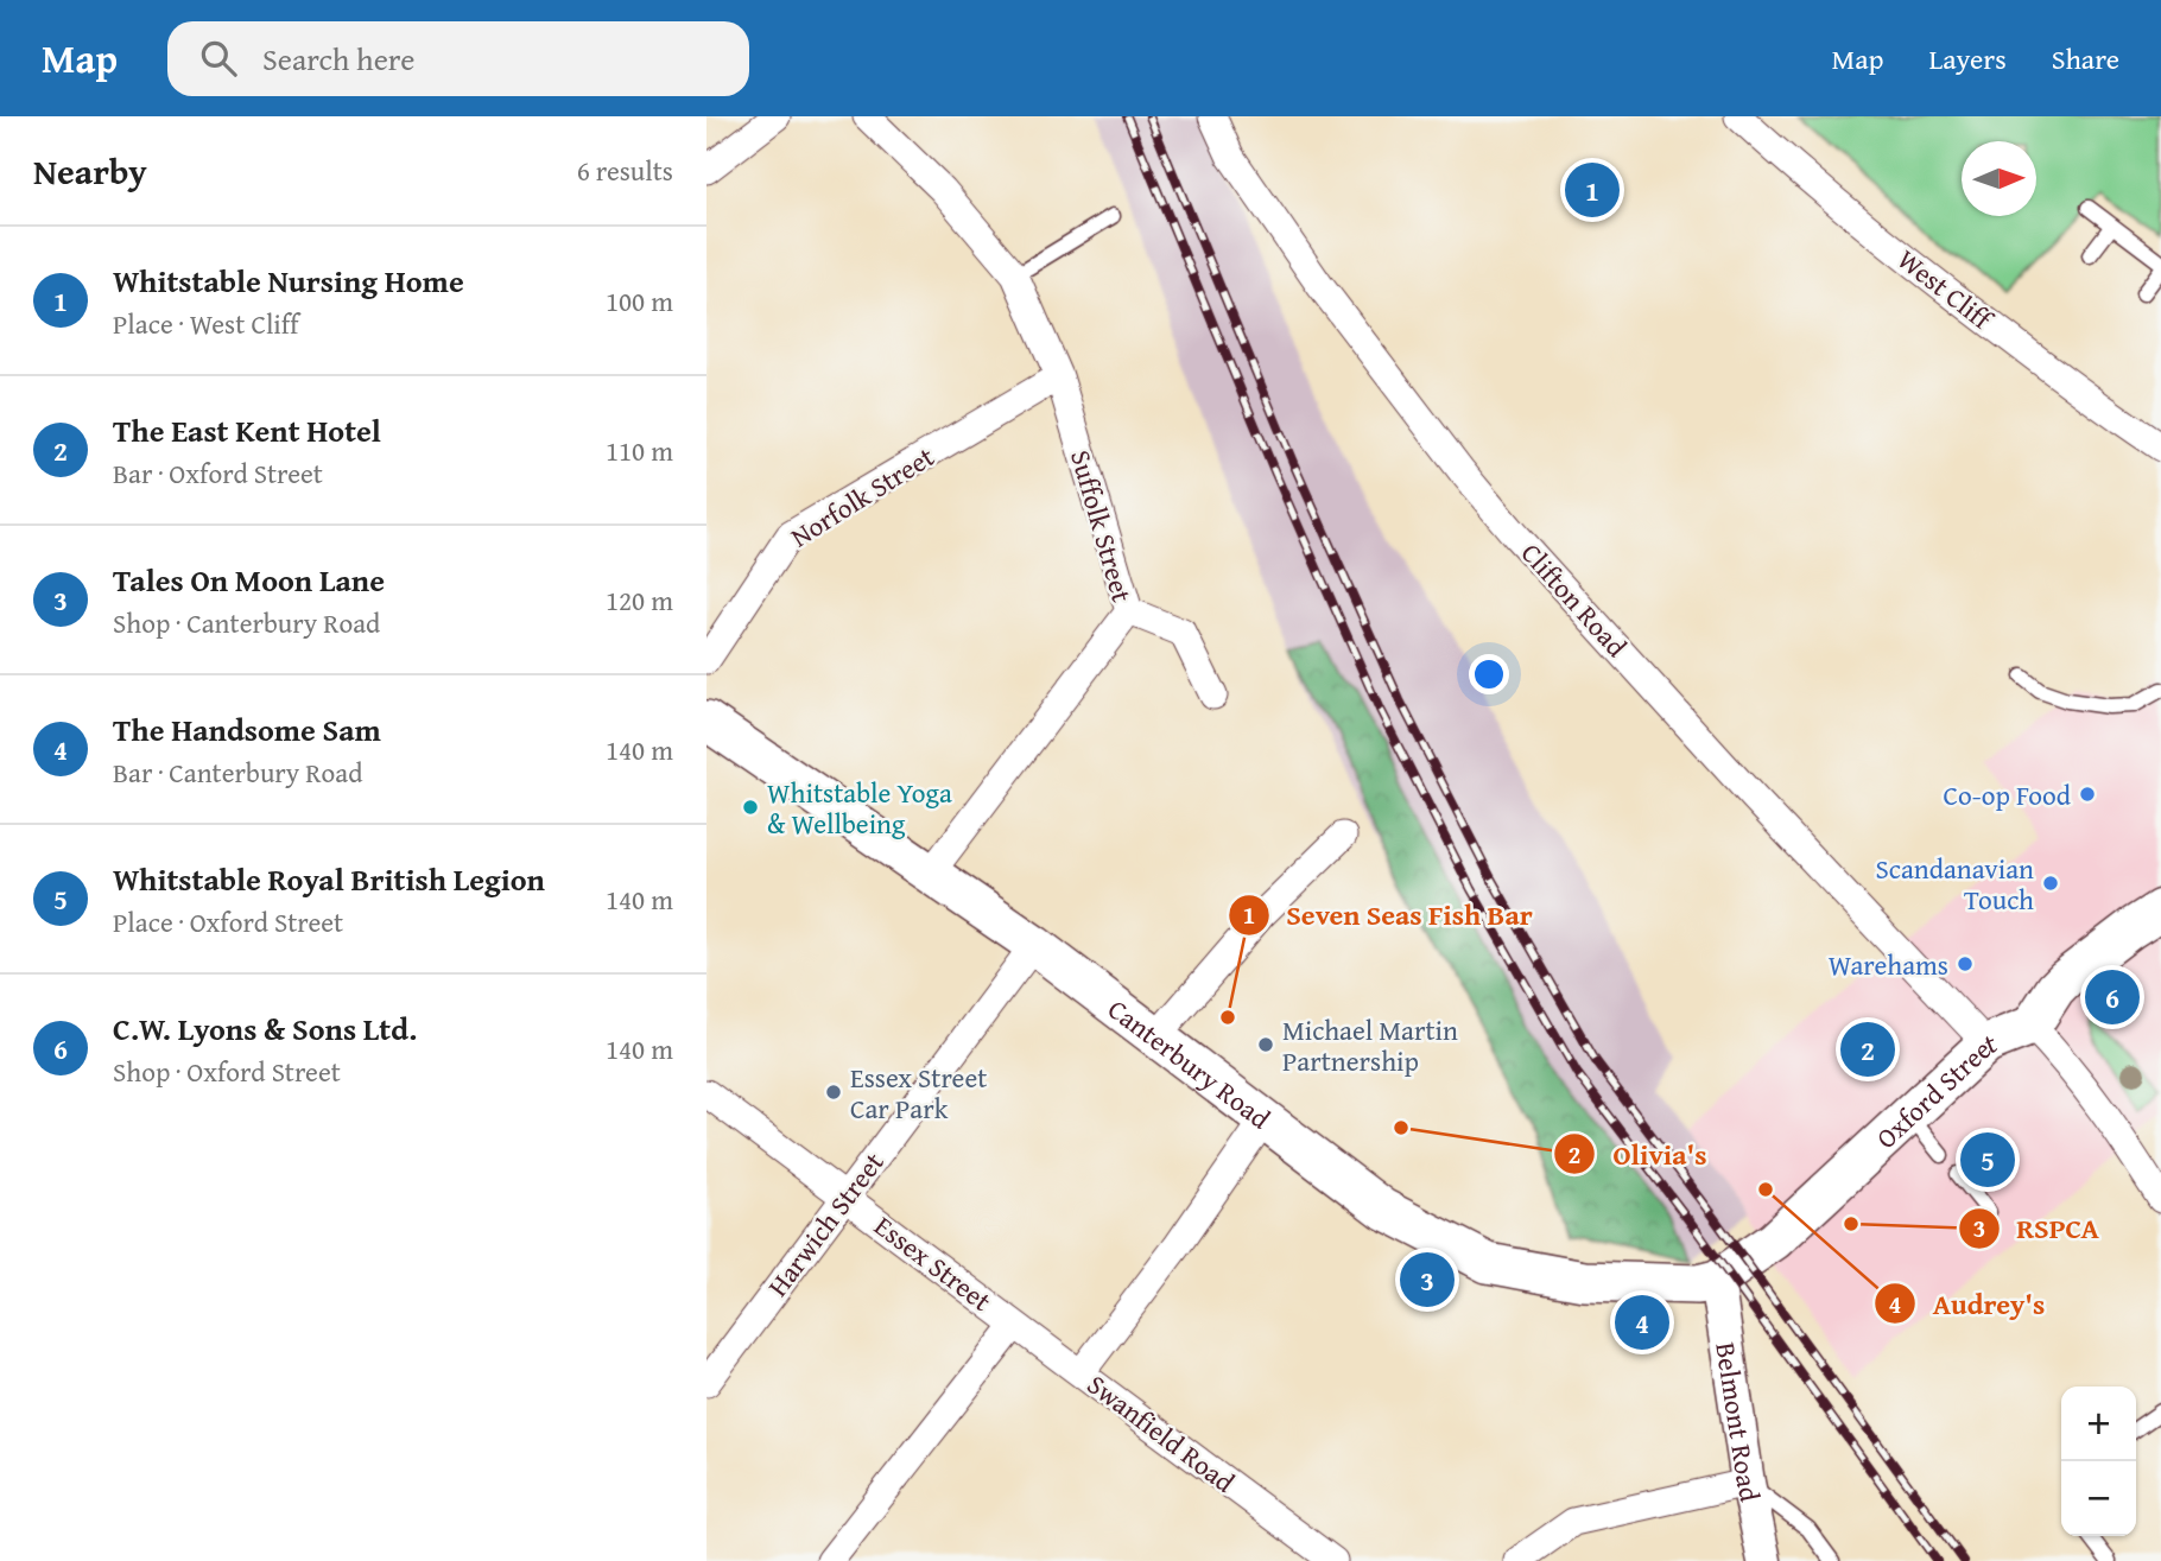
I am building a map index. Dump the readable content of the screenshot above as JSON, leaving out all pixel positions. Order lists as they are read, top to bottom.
{
  "streets": {
    "main road": ["Canterbury Road", "Oxford Street"],
    "street": [
      "West Cliff",
      "Norfolk Street",
      "Suffolk Street",
      "Clifton Road",
      "Harwich Street",
      "Essex Street",
      "Belmont Road",
      "Swanfield Road"
    ]
  },
  "crossings": [
    ["Norfolk Street", "Suffolk Street"],
    ["Suffolk Street", "Canterbury Road"],
    ["Clifton Road", "Oxford Street"],
    ["Canterbury Road", "Oxford Street"],
    ["Canterbury Road", "Harwich Street"],
    ["Canterbury Road", "Belmont Road"],
    ["Canterbury Road", "Swanfield Road"],
    ["Oxford Street", "Belmont Road"],
    ["Harwich Street", "Essex Street"],
    ["Essex Street", "Swanfield Road"]
  ],
  "places": [
    "Co-op Food",
    "Whitstable Yoga & Wellbeing",
    "Scandanavian Touch",
    "Warehams",
    "Seven Seas Fish Bar",
    "Michael Martin Partnership",
    "Essex Street Car Park",
    "Olivia's",
    "Audrey's",
    "RSPCA"
  ],
  "north": "right",
  "page": {
    "header": "Map",
    "search": "Search here",
    "nav": ["Map", "Layers", "Share"],
    "heading": ["Nearby", "6 results"],
    "pins": [
      "1",
      "6",
      "2",
      "5",
      "3",
      "4"
    ],
    "list": [
      {
        "mark": "1",
        "name": "Whitstable Nursing Home",
        "note": "Place · West Cliff",
        "value": "100 m"
      },
      {
        "mark": "2",
        "name": "The East Kent Hotel",
        "note": "Bar · Oxford Street",
        "value": "110 m"
      },
      {
        "mark": "3",
        "name": "Tales On Moon Lane",
        "note": "Shop · Canterbury Road",
        "value": "120 m"
      },
      {
        "mark": "4",
        "name": "The Handsome Sam",
        "note": "Bar · Canterbury Road",
        "value": "140 m"
      },
      {
        "mark": "5",
        "name": "Whitstable Royal British Legion",
        "note": "Place · Oxford Street",
        "value": "140 m"
      },
      {
        "mark": "6",
        "name": "C.W. Lyons & Sons Ltd.",
        "note": "Shop · Oxford Street",
        "value": "140 m"
      }
    ],
    "map_buttons": ["+", "−"]
  }
}
